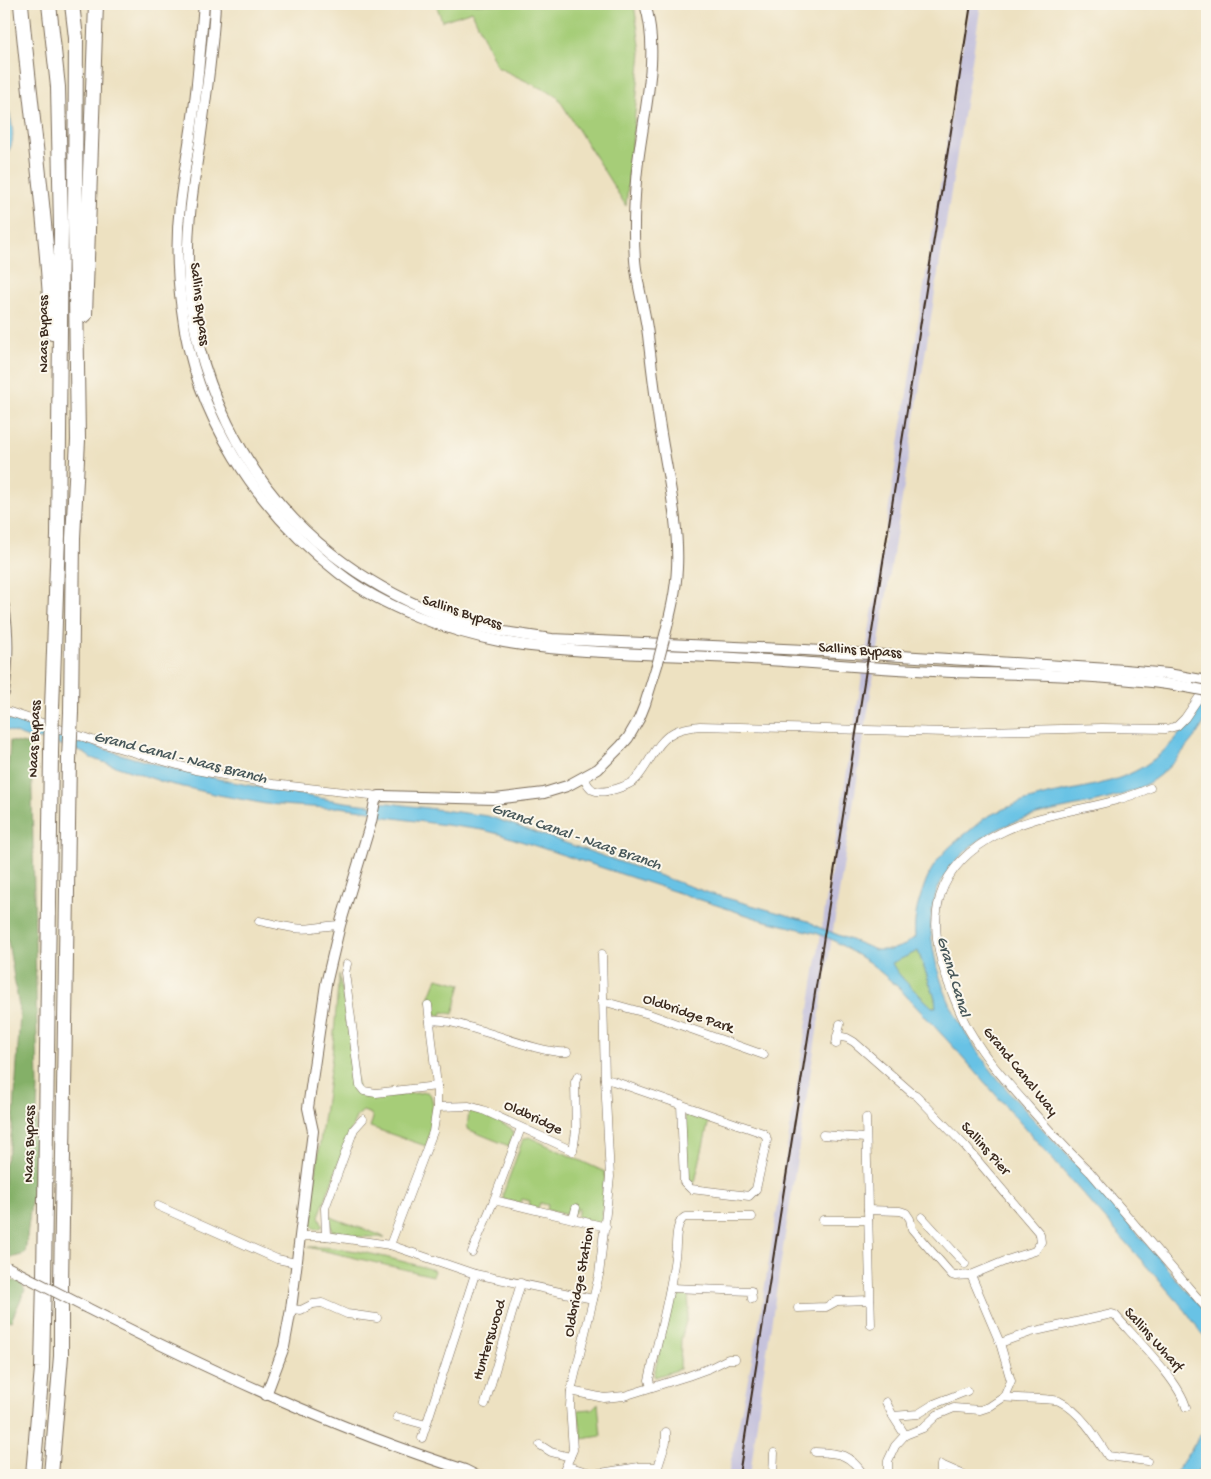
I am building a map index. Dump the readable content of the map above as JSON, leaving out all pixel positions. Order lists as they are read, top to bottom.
{
  "streets": {
    "highway": ["Naas Bypass"],
    "main road": ["Sallins Bypass"],
    "street": [
      "Oldbridge Park",
      "Grand Canal Way",
      "Oldbridge",
      "Sallins Pier",
      "Oldbridge Station",
      "Hunterswood",
      "Sallins Wharf"
    ]
  },
  "water": ["Grand Canal - Naas Branch", "Grand Canal"]
}
